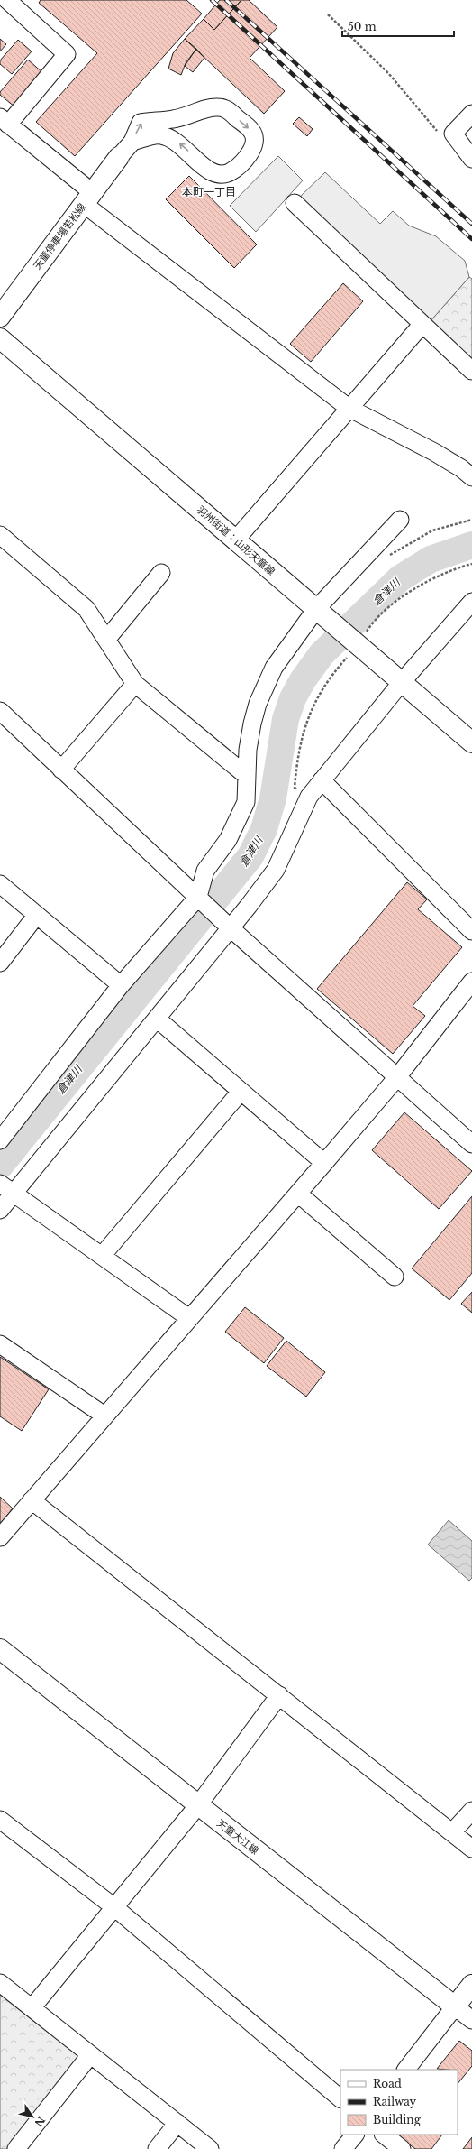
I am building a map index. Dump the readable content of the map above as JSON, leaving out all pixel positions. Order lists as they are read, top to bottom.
{
  "streets": {
    "main road": ["天童停車場若松線", "羽州街道；山形天童線", "天童大江線"]
  },
  "districts": ["本町一丁目"],
  "water": ["倉津川"],
  "legend": ["Road", "Railway", "Building"],
  "scale_bar": "50 m",
  "north": "bottom right"
}
